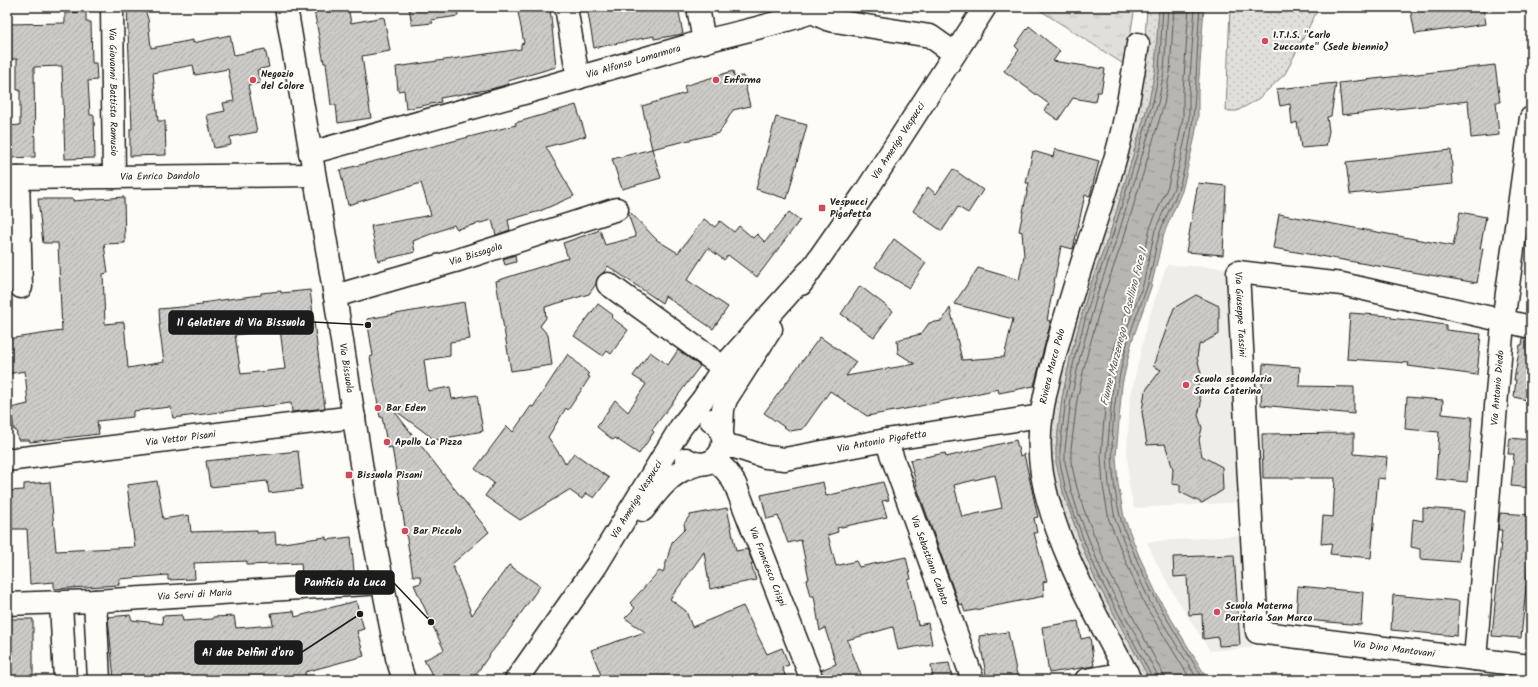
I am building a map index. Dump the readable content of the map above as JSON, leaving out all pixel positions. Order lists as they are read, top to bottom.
{
  "streets": {
    "street": [
      "Via Alfonso Lamarmora",
      "Via Giovanni Battista Ramusio",
      "Via Amerigo Vespucci",
      "Via Enrico Dandolo",
      "Via Bissagola",
      "Via Giuseppe Tassini",
      "Riviera Marco Polo",
      "Via Bissuola",
      "Via Antonio Diedo",
      "Via Vettor Pisani",
      "Via Antonio Pigafetta",
      "Via Sebastiano Caboto",
      "Via Francesco Crispi",
      "Via Servi di Maria",
      "Via Dino Mantovani"
    ]
  },
  "crossings": [
    ["Via Alfonso Lamarmora", "Via Amerigo Vespucci"],
    ["Via Alfonso Lamarmora", "Via Bissuola"],
    ["Via Giovanni Battista Ramusio", "Via Enrico Dandolo"],
    ["Via Amerigo Vespucci", "Via Antonio Pigafetta"],
    ["Via Amerigo Vespucci", "Via Francesco Crispi"],
    ["Via Enrico Dandolo", "Via Bissuola"],
    ["Via Bissagola", "Via Bissuola"],
    ["Via Giuseppe Tassini", "Via Antonio Diedo"],
    ["Via Giuseppe Tassini", "Via Dino Mantovani"],
    ["Riviera Marco Polo", "Via Antonio Pigafetta"],
    ["Via Bissuola", "Via Vettor Pisani"],
    ["Via Bissuola", "Via Servi di Maria"],
    ["Via Antonio Diedo", "Via Dino Mantovani"],
    ["Via Antonio Pigafetta", "Via Sebastiano Caboto"],
    ["Via Antonio Pigafetta", "Via Francesco Crispi"]
  ],
  "water": ["Fiume Marzenego - Osellino Foce 1"],
  "places": {
    "other": [
      "I.T.I.S. \"Carlo Zuccante\" (Sede biennio)",
      "Negozio del Colore",
      "Enforma",
      "Il Gelatiere di Via Bissuola",
      "Scuola secondaria Santa Caterina",
      "Bar Eden",
      "Apollo La Pizza",
      "Bar Piccolo",
      "Scuola Materna Paritaria San Marco",
      "Ai due Delfini d'oro",
      "Panificio da Luca"
    ],
    "transit": ["Vespucci Pigafetta", "Bissuola Pisani"]
  }
}
